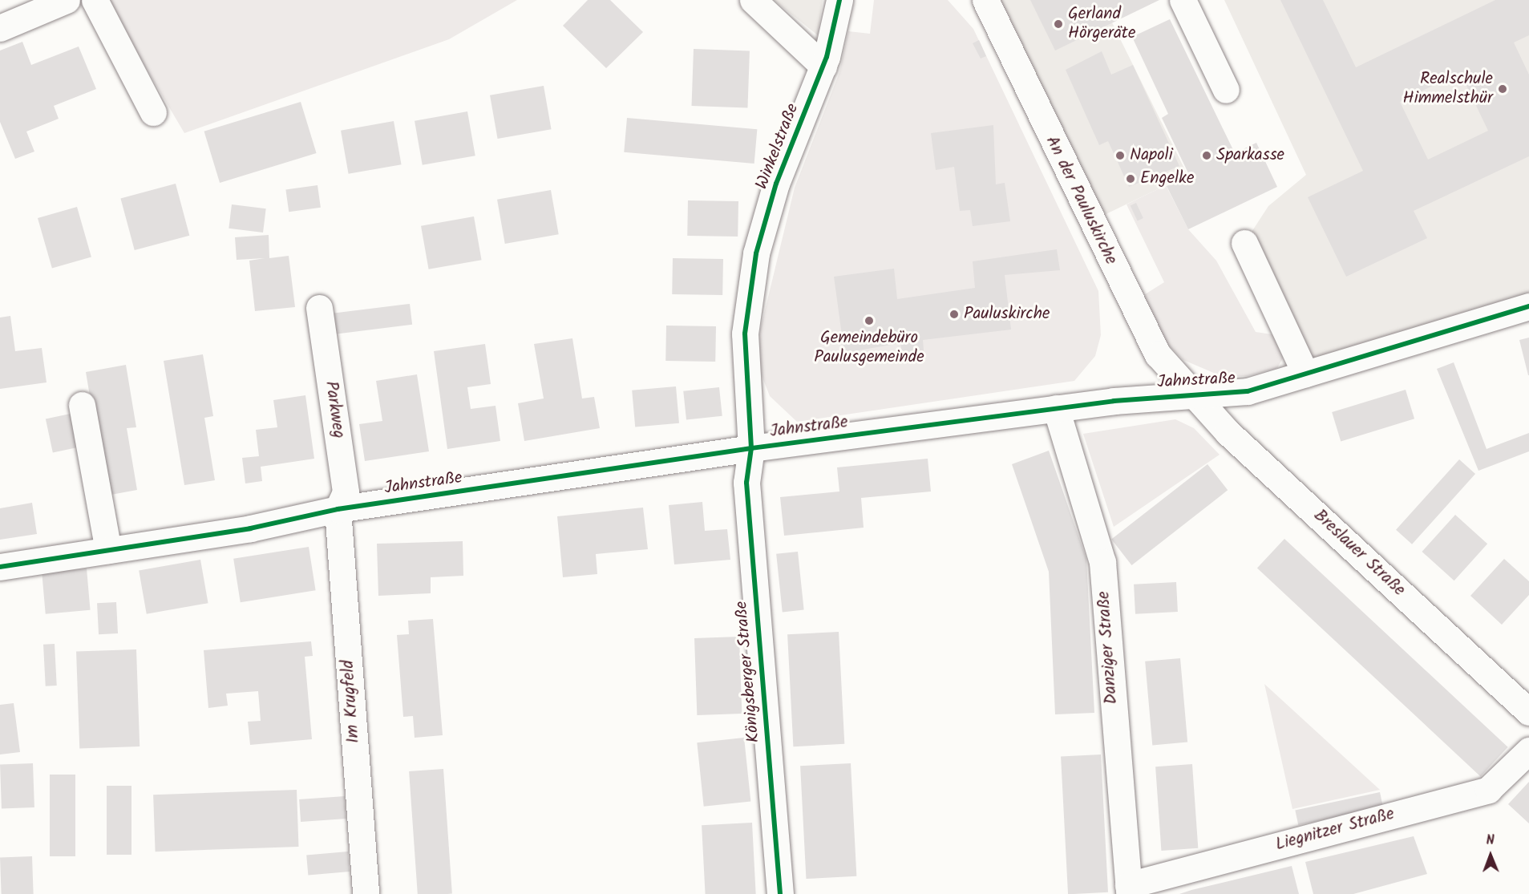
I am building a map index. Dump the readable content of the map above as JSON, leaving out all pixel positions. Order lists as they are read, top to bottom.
{
  "streets": {
    "street": [
      "Winkelstraße",
      "An der Pauluskirche",
      "Jahnstraße",
      "Parkweg",
      "Breslauer Straße",
      "Danziger Straße",
      "Königsberger Straße",
      "Im Krugfeld",
      "Liegnitzer Straße"
    ]
  },
  "crossings": [
    ["Winkelstraße", "Jahnstraße"],
    ["Winkelstraße", "Königsberger Straße"],
    ["An der Pauluskirche", "Jahnstraße"],
    ["An der Pauluskirche", "Breslauer Straße"],
    ["Jahnstraße", "Parkweg"],
    ["Jahnstraße", "Breslauer Straße"],
    ["Jahnstraße", "Danziger Straße"],
    ["Jahnstraße", "Königsberger Straße"],
    ["Jahnstraße", "Im Krugfeld"],
    ["Parkweg", "Im Krugfeld"],
    ["Danziger Straße", "Liegnitzer Straße"]
  ],
  "places": [
    "Gerland Hörgeräte",
    "Realschule Himmelsthür",
    "Napoli",
    "Sparkasse",
    "Engelke",
    "Pauluskirche",
    "Gemeindebüro Paulusgemeinde"
  ],
  "north": "top"
}
